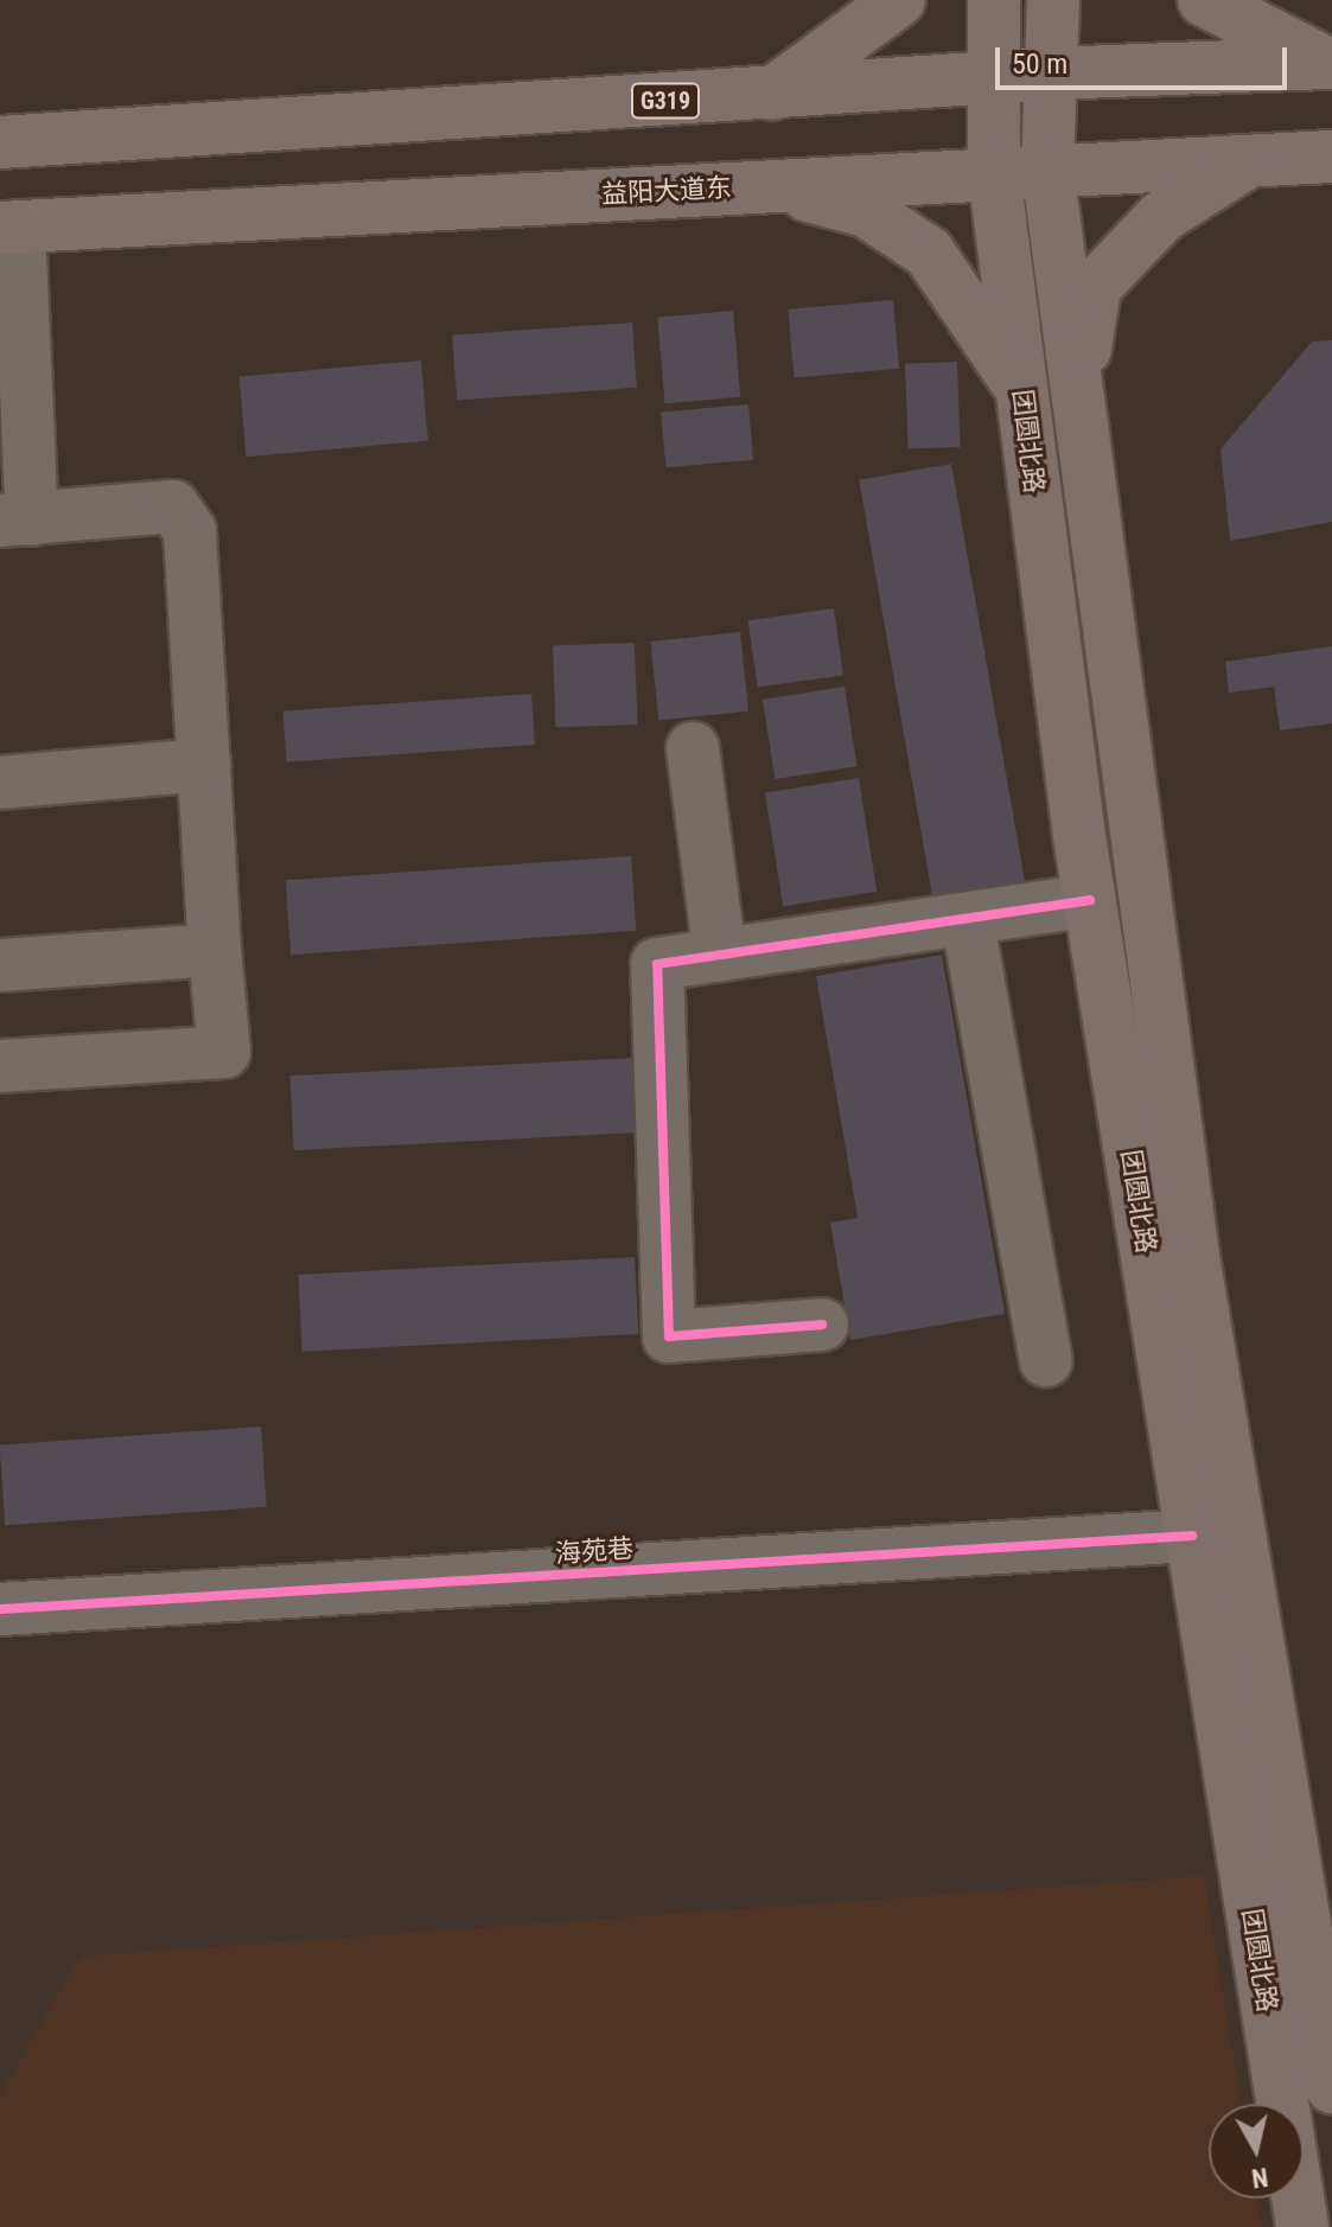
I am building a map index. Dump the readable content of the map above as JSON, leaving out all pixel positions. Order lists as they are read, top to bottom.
{
  "streets": {
    "main road": ["G319", "益阳大道东", "团圆北路"],
    "street": ["海苑巷"]
  },
  "crossings": [
    ["G319", "团圆北路"],
    ["益阳大道东", "团圆北路"],
    ["团圆北路", "海苑巷"]
  ],
  "scale_bar": "50 m",
  "north": "bottom"
}
